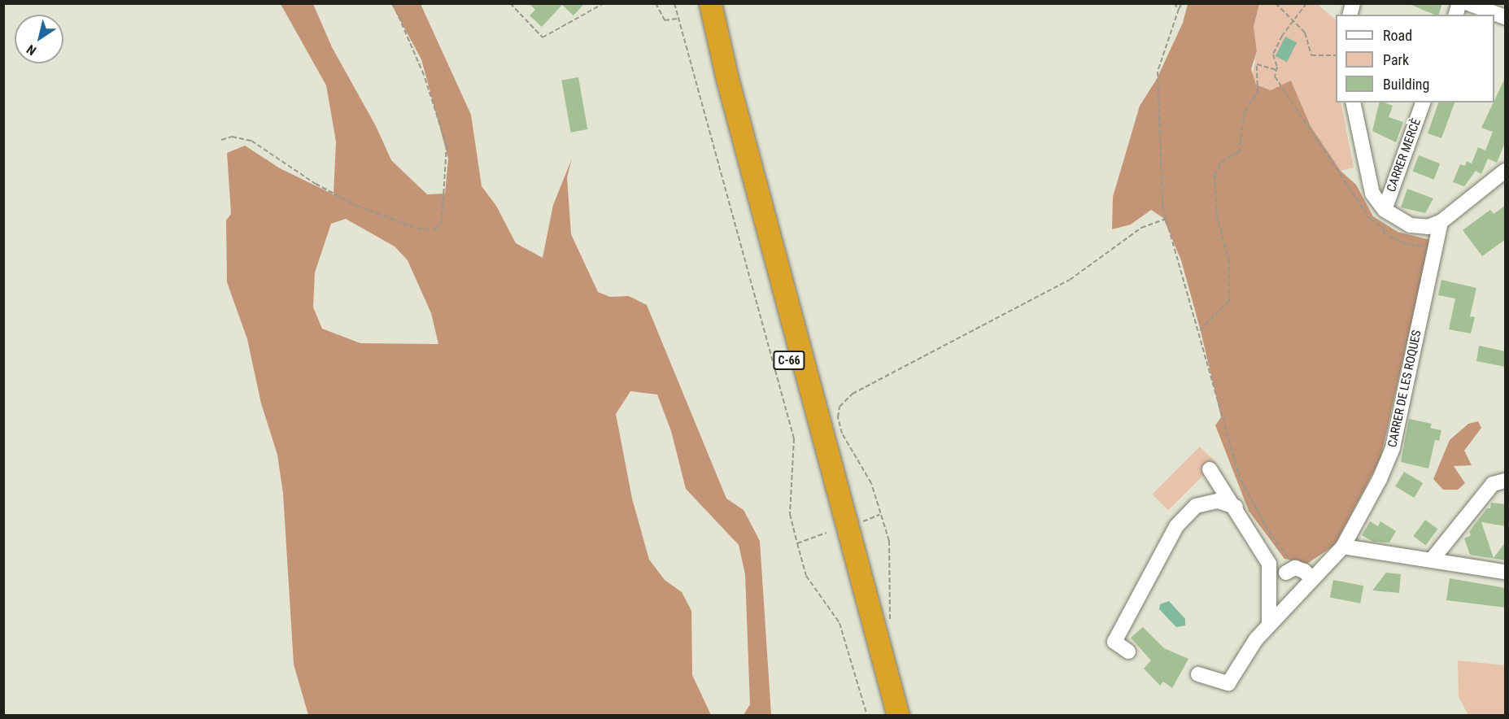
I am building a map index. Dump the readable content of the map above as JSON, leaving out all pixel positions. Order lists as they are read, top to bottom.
{
  "streets": {
    "highway": ["C-66"],
    "street": ["CARRER MERCÈ", "CARRER DE LES ROQUES"]
  },
  "legend": ["Road", "Park", "Building"],
  "north": "bottom left"
}
